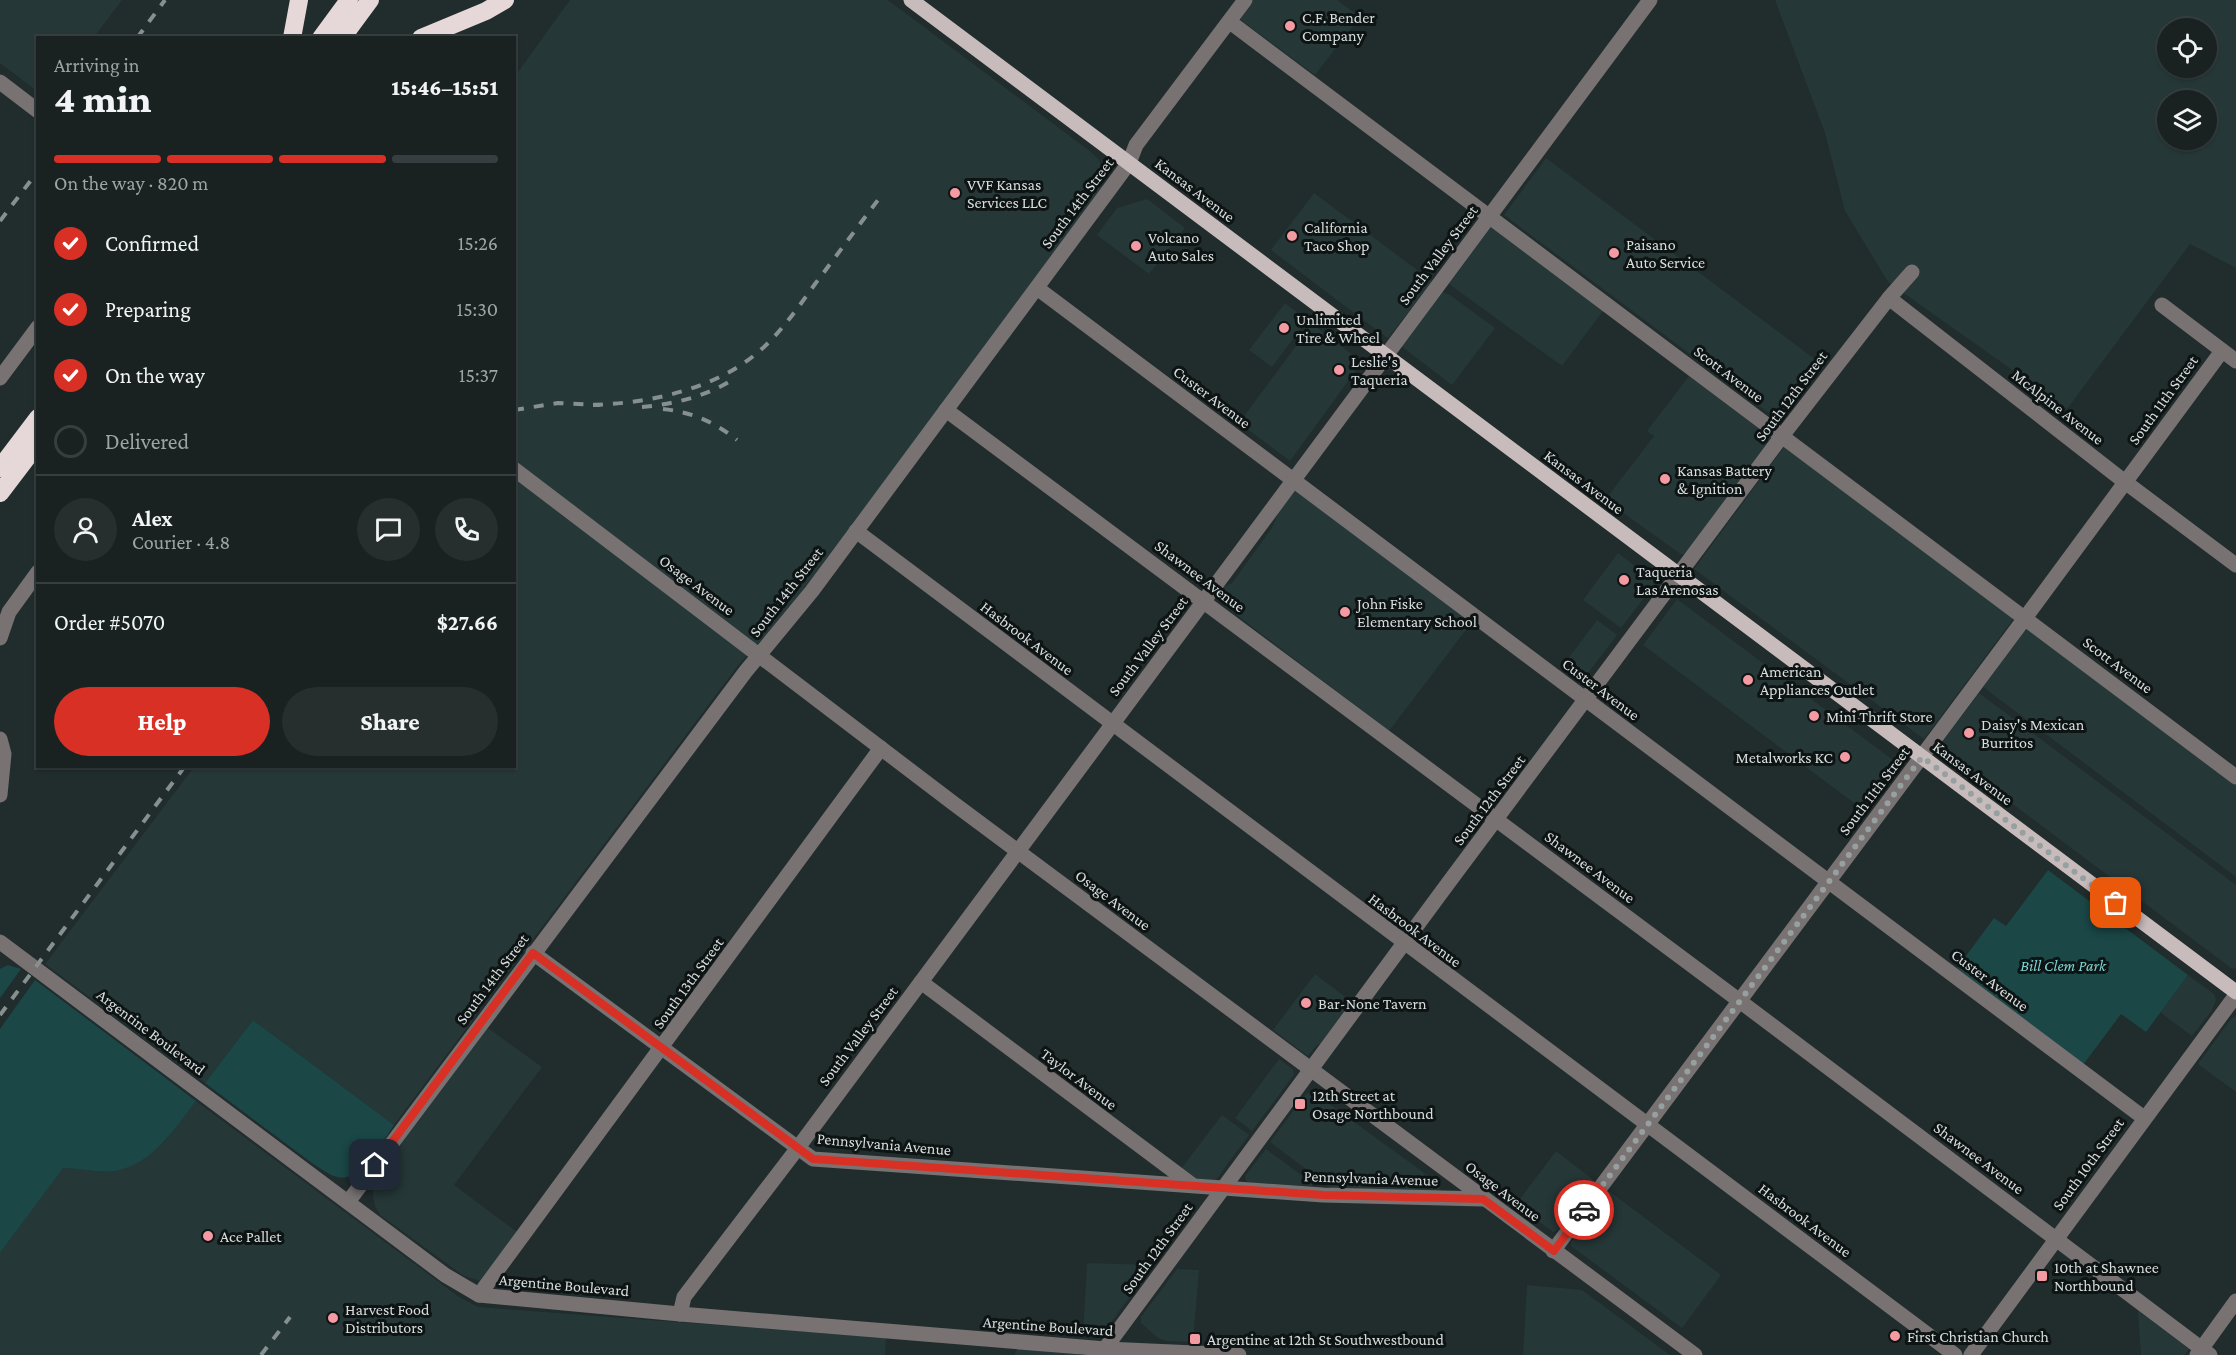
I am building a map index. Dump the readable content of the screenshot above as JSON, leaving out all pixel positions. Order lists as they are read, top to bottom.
{
  "streets": {
    "main road": ["Kansas Avenue"],
    "street": [
      "South 14th Street",
      "South Valley Street",
      "Scott Avenue",
      "South 12th Street",
      "Custer Avenue",
      "South 11th Street",
      "McAlpine Avenue",
      "Shawnee Avenue",
      "Osage Avenue",
      "Hasbrook Avenue",
      "South 13th Street",
      "Argentine Boulevard",
      "Taylor Avenue",
      "Pennsylvania Avenue",
      "South 10th Street"
    ]
  },
  "crossings": [
    ["Kansas Avenue", "South 14th Street"],
    ["Kansas Avenue", "South Valley Street"],
    ["Kansas Avenue", "South 12th Street"],
    ["Kansas Avenue", "South 11th Street"],
    ["Kansas Avenue", "South 10th Street"],
    ["South 14th Street", "Scott Avenue"],
    ["South 14th Street", "Custer Avenue"],
    ["South 14th Street", "Shawnee Avenue"],
    ["South 14th Street", "Osage Avenue"],
    ["South 14th Street", "Hasbrook Avenue"],
    ["South 14th Street", "Argentine Boulevard"],
    ["South 14th Street", "Pennsylvania Avenue"],
    ["South Valley Street", "Scott Avenue"],
    ["South Valley Street", "Custer Avenue"],
    ["South Valley Street", "Shawnee Avenue"],
    ["South Valley Street", "Osage Avenue"],
    ["South Valley Street", "Hasbrook Avenue"],
    ["South Valley Street", "Argentine Boulevard"],
    ["South Valley Street", "Taylor Avenue"],
    ["South Valley Street", "Pennsylvania Avenue"],
    ["Scott Avenue", "South 12th Street"],
    ["Scott Avenue", "South 11th Street"],
    ["South 12th Street", "Custer Avenue"],
    ["South 12th Street", "McAlpine Avenue"],
    ["South 12th Street", "Shawnee Avenue"],
    ["South 12th Street", "Osage Avenue"],
    ["South 12th Street", "Hasbrook Avenue"],
    ["South 12th Street", "Argentine Boulevard"],
    ["South 12th Street", "Taylor Avenue"],
    ["South 12th Street", "Pennsylvania Avenue"],
    ["Custer Avenue", "South 11th Street"],
    ["Custer Avenue", "South 10th Street"],
    ["South 11th Street", "McAlpine Avenue"],
    ["South 11th Street", "Shawnee Avenue"],
    ["South 11th Street", "Osage Avenue"],
    ["South 11th Street", "Hasbrook Avenue"],
    ["Shawnee Avenue", "South 10th Street"],
    ["Osage Avenue", "South 13th Street"],
    ["Osage Avenue", "Pennsylvania Avenue"],
    ["South 13th Street", "Argentine Boulevard"],
    ["South 13th Street", "Pennsylvania Avenue"],
    ["Taylor Avenue", "Pennsylvania Avenue"]
  ],
  "parks": ["Bill Clem Park"],
  "places": {
    "other": [
      "C.F. Bender Company",
      "VVF Kansas Services LLC",
      "California Taco Shop",
      "Volcano Auto Sales",
      "Paisano Auto Service",
      "Unlimited Tire & Wheel",
      "Leslie's Taqueria",
      "Kansas Battery & Ignition",
      "Taqueria Las Arenosas",
      "John Fiske Elementary School",
      "American Appliances Outlet",
      "Mini Thrift Store",
      "Daisy's Mexican Burritos",
      "Metalworks KC",
      "Bar-None Tavern",
      "Ace Pallet",
      "Harvest Food Distributors",
      "First Christian Church"
    ],
    "transit": ["12th Street at Osage Northbound", "10th at Shawnee Northbound", "Argentine at 12th St Southwestbound"]
  },
  "page": {
    "heading": ["4 min", "Arriving in", "15:46–15:51"],
    "panel": [
      "Alex",
      "Courier · 4.8",
      "Order #5070",
      "$27.66"
    ],
    "bar": "On the way · 820 m",
    "list": [
      ["Confirmed", "15:26"],
      ["Preparing", "15:30"],
      ["On the way", "15:37"],
      "Delivered"
    ],
    "buttons": ["Help", "Share"]
  }
}
